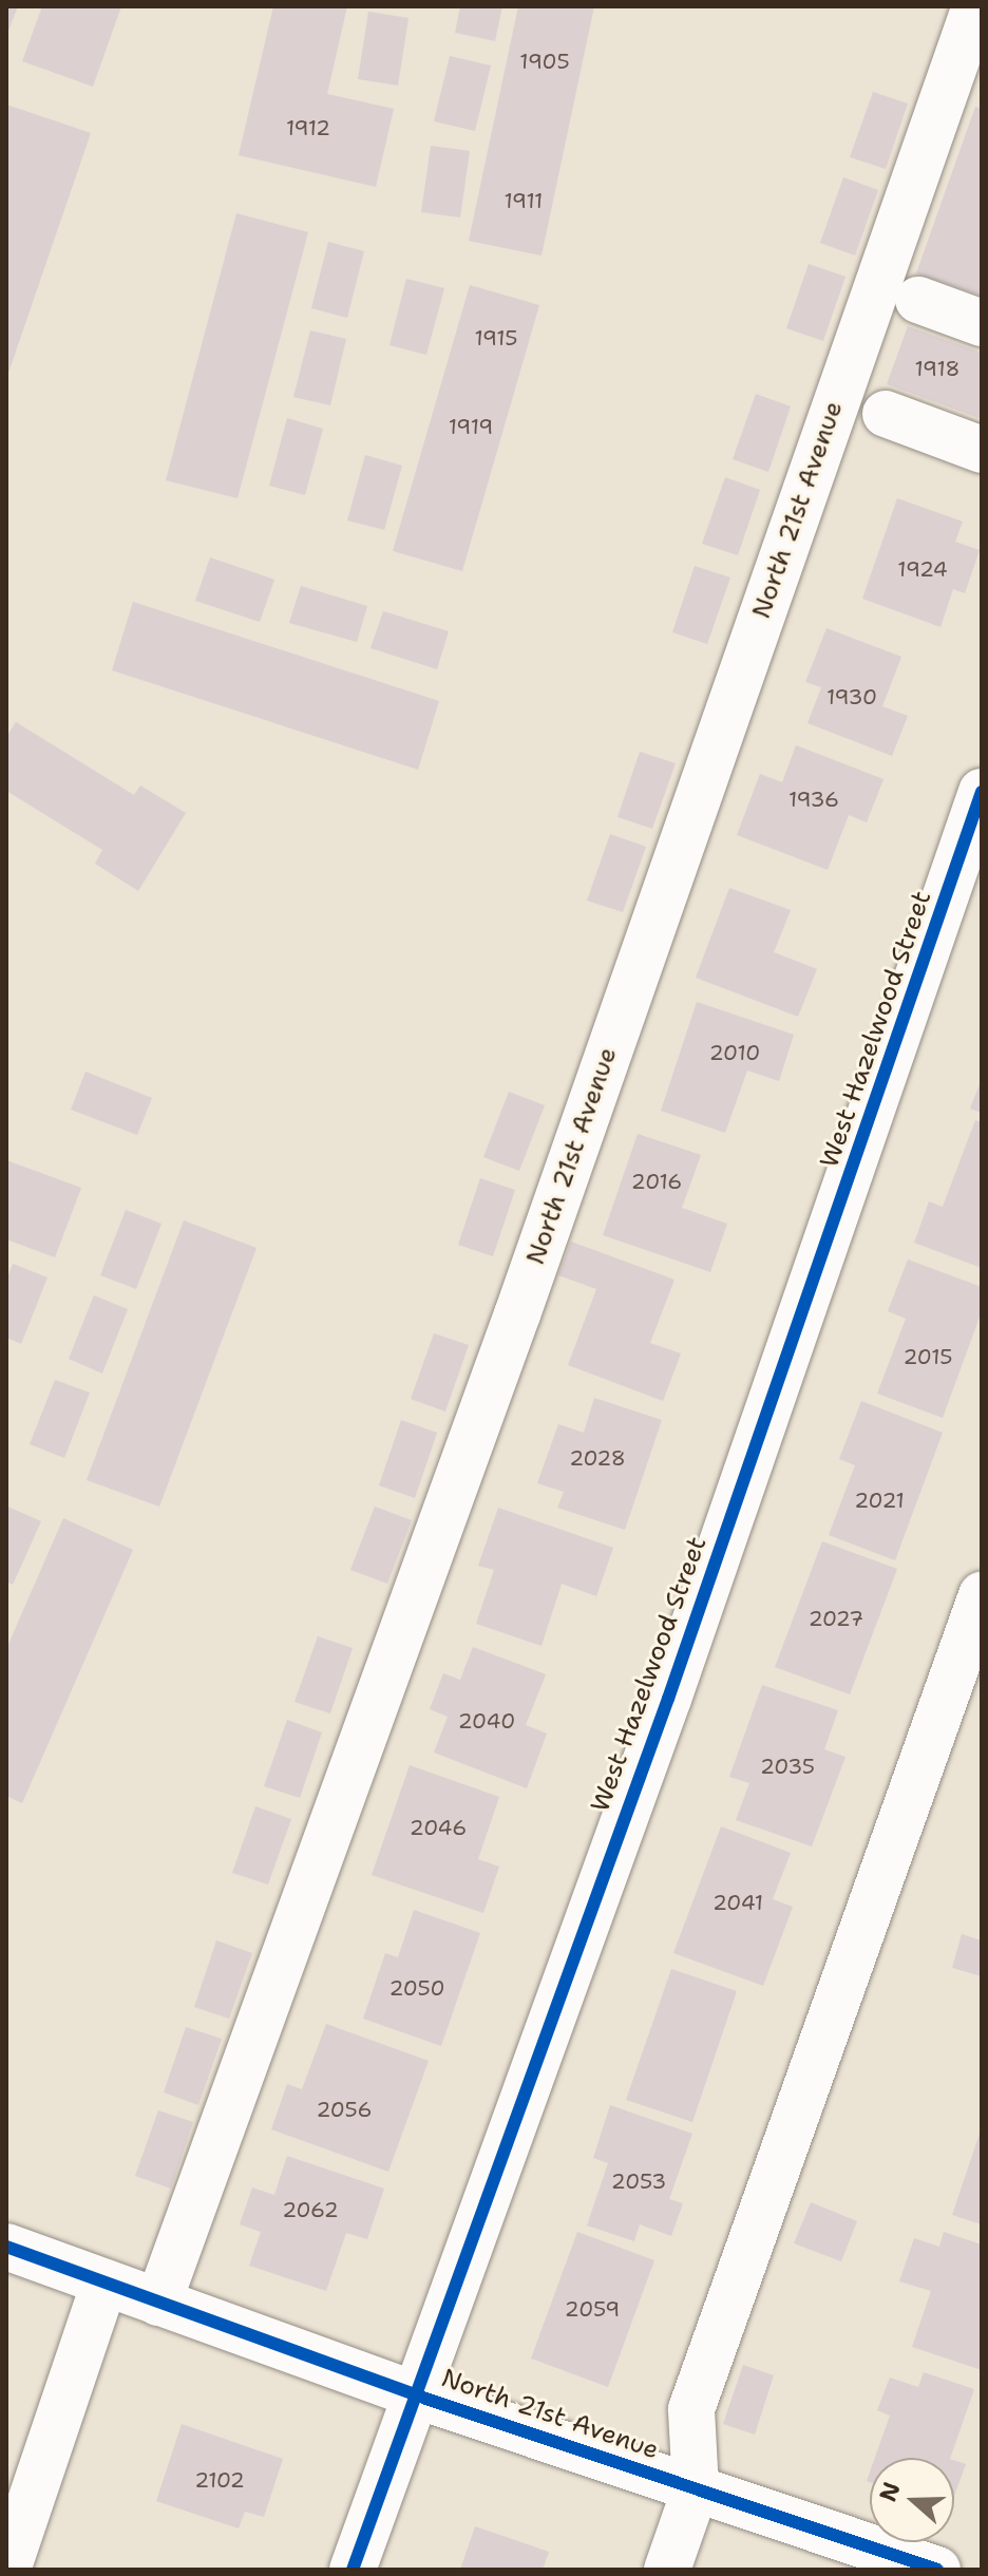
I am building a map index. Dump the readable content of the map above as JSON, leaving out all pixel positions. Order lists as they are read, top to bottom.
{
  "streets": {
    "street": ["North 21st Avenue", "West Hazelwood Street"]
  },
  "crossings": [
    ["North 21st Avenue", "West Hazelwood Street"]
  ],
  "house_numbers": [
    "1905",
    "1912",
    "1911",
    "1915",
    "1918",
    "1919",
    "1924",
    "1930",
    "1936",
    "2010",
    "2016",
    "2015",
    "2028",
    "2021",
    "2027",
    "2040",
    "2035",
    "2046",
    "2041",
    "2050",
    "2056",
    "2053",
    "2062",
    "2059",
    "2102"
  ],
  "north": "left"
}
